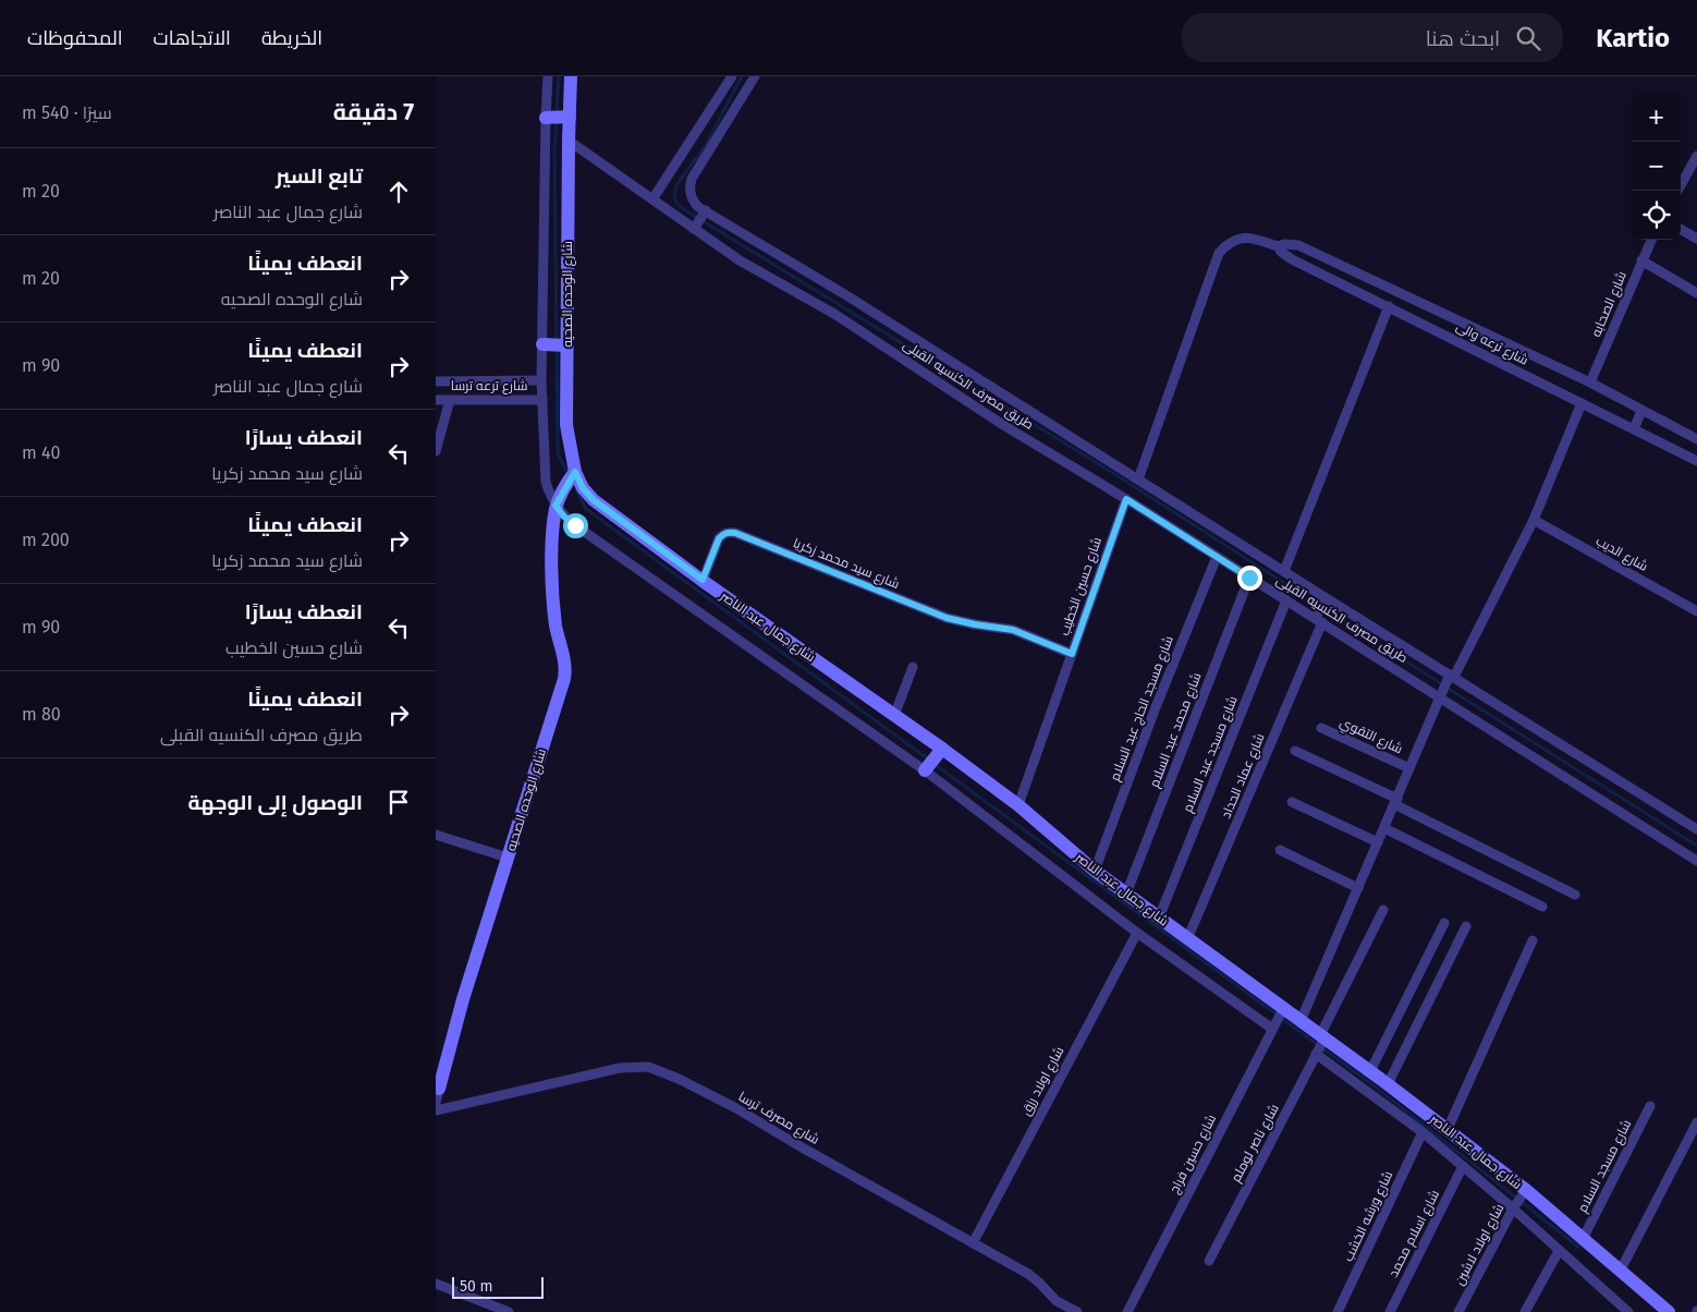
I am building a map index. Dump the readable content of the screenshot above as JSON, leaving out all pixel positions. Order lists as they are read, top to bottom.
{
  "streets": {
    "street": [
      "شارع الوحده الصحيه",
      "شارع الصحابه",
      "شارع ترعه والى",
      "طريق مصرف الكنسيه القبلى",
      "شارع ترعه ترسا",
      "شارع الديب",
      "شارع سيد محمد زكريا",
      "شارع حسين الخطيب",
      "شارع جمال عبد الناصر",
      "شارع مسجد الحاج عبد السلام",
      "شارع محمد عبد السلام",
      "شارع التقوي",
      "شارع مسجد عبد السلام",
      "شارع عماد الحداد",
      "شارع اولاد رزق",
      "شارع مصرف ترسا",
      "شارع ناصر لوملم",
      "شارع حسين فراج",
      "شارع مسجد السلام",
      "شارع ورشه الخشب",
      "شارع اسلام محمد",
      "شارع اولاد لاشين"
    ]
  },
  "crossings": [
    ["شارع الوحده الصحيه", "طريق مصرف الكنسيه القبلى"],
    ["شارع الوحده الصحيه", "شارع ترعه ترسا"],
    ["شارع الوحده الصحيه", "شارع جمال عبد الناصر"],
    ["شارع الصحابه", "شارع ترعه والى"],
    ["شارع ترعه والى", "طريق مصرف الكنسيه القبلى"],
    ["طريق مصرف الكنسيه القبلى", "شارع حسين الخطيب"],
    ["طريق مصرف الكنسيه القبلى", "شارع مسجد الحاج عبد السلام"],
    ["طريق مصرف الكنسيه القبلى", "شارع محمد عبد السلام"],
    ["طريق مصرف الكنسيه القبلى", "شارع مسجد عبد السلام"],
    ["طريق مصرف الكنسيه القبلى", "شارع عماد الحداد"],
    ["شارع سيد محمد زكريا", "شارع حسين الخطيب"],
    ["شارع سيد محمد زكريا", "شارع جمال عبد الناصر"],
    ["شارع حسين الخطيب", "شارع جمال عبد الناصر"],
    ["شارع جمال عبد الناصر", "شارع مسجد الحاج عبد السلام"],
    ["شارع جمال عبد الناصر", "شارع محمد عبد السلام"],
    ["شارع جمال عبد الناصر", "شارع مسجد عبد السلام"],
    ["شارع جمال عبد الناصر", "شارع عماد الحداد"],
    ["شارع جمال عبد الناصر", "شارع اولاد رزق"],
    ["شارع جمال عبد الناصر", "شارع ناصر لوملم"],
    ["شارع جمال عبد الناصر", "شارع حسين فراج"],
    ["شارع جمال عبد الناصر", "شارع مسجد السلام"],
    ["شارع جمال عبد الناصر", "شارع ورشه الخشب"],
    ["شارع جمال عبد الناصر", "شارع اسلام محمد"],
    ["شارع جمال عبد الناصر", "شارع اولاد لاشين"],
    ["شارع اولاد رزق", "شارع مصرف ترسا"]
  ],
  "scale_bar": "50 m",
  "page": {
    "header": "Kartio",
    "search": "ابحث هنا",
    "nav": ["الخريطة", "الاتجاهات", "المحفوظات"],
    "heading": ["7 دقيقة", "سيرًا · 540 m"],
    "map_buttons": ["+", "−"],
    "list": [
      ["تابع السير", "شارع جمال عبد الناصر", "20 m"],
      ["انعطف يمينًا", "شارع الوحده الصحيه", "20 m"],
      ["انعطف يمينًا", "شارع جمال عبد الناصر", "90 m"],
      ["انعطف يسارًا", "شارع سيد محمد زكريا", "40 m"],
      ["انعطف يمينًا", "شارع سيد محمد زكريا", "200 m"],
      ["انعطف يسارًا", "شارع حسين الخطيب", "90 m"],
      ["انعطف يمينًا", "طريق مصرف الكنسيه القبلى", "80 m"],
      "الوصول إلى الوجهة"
    ],
    "scale": "50 m"
  }
}
